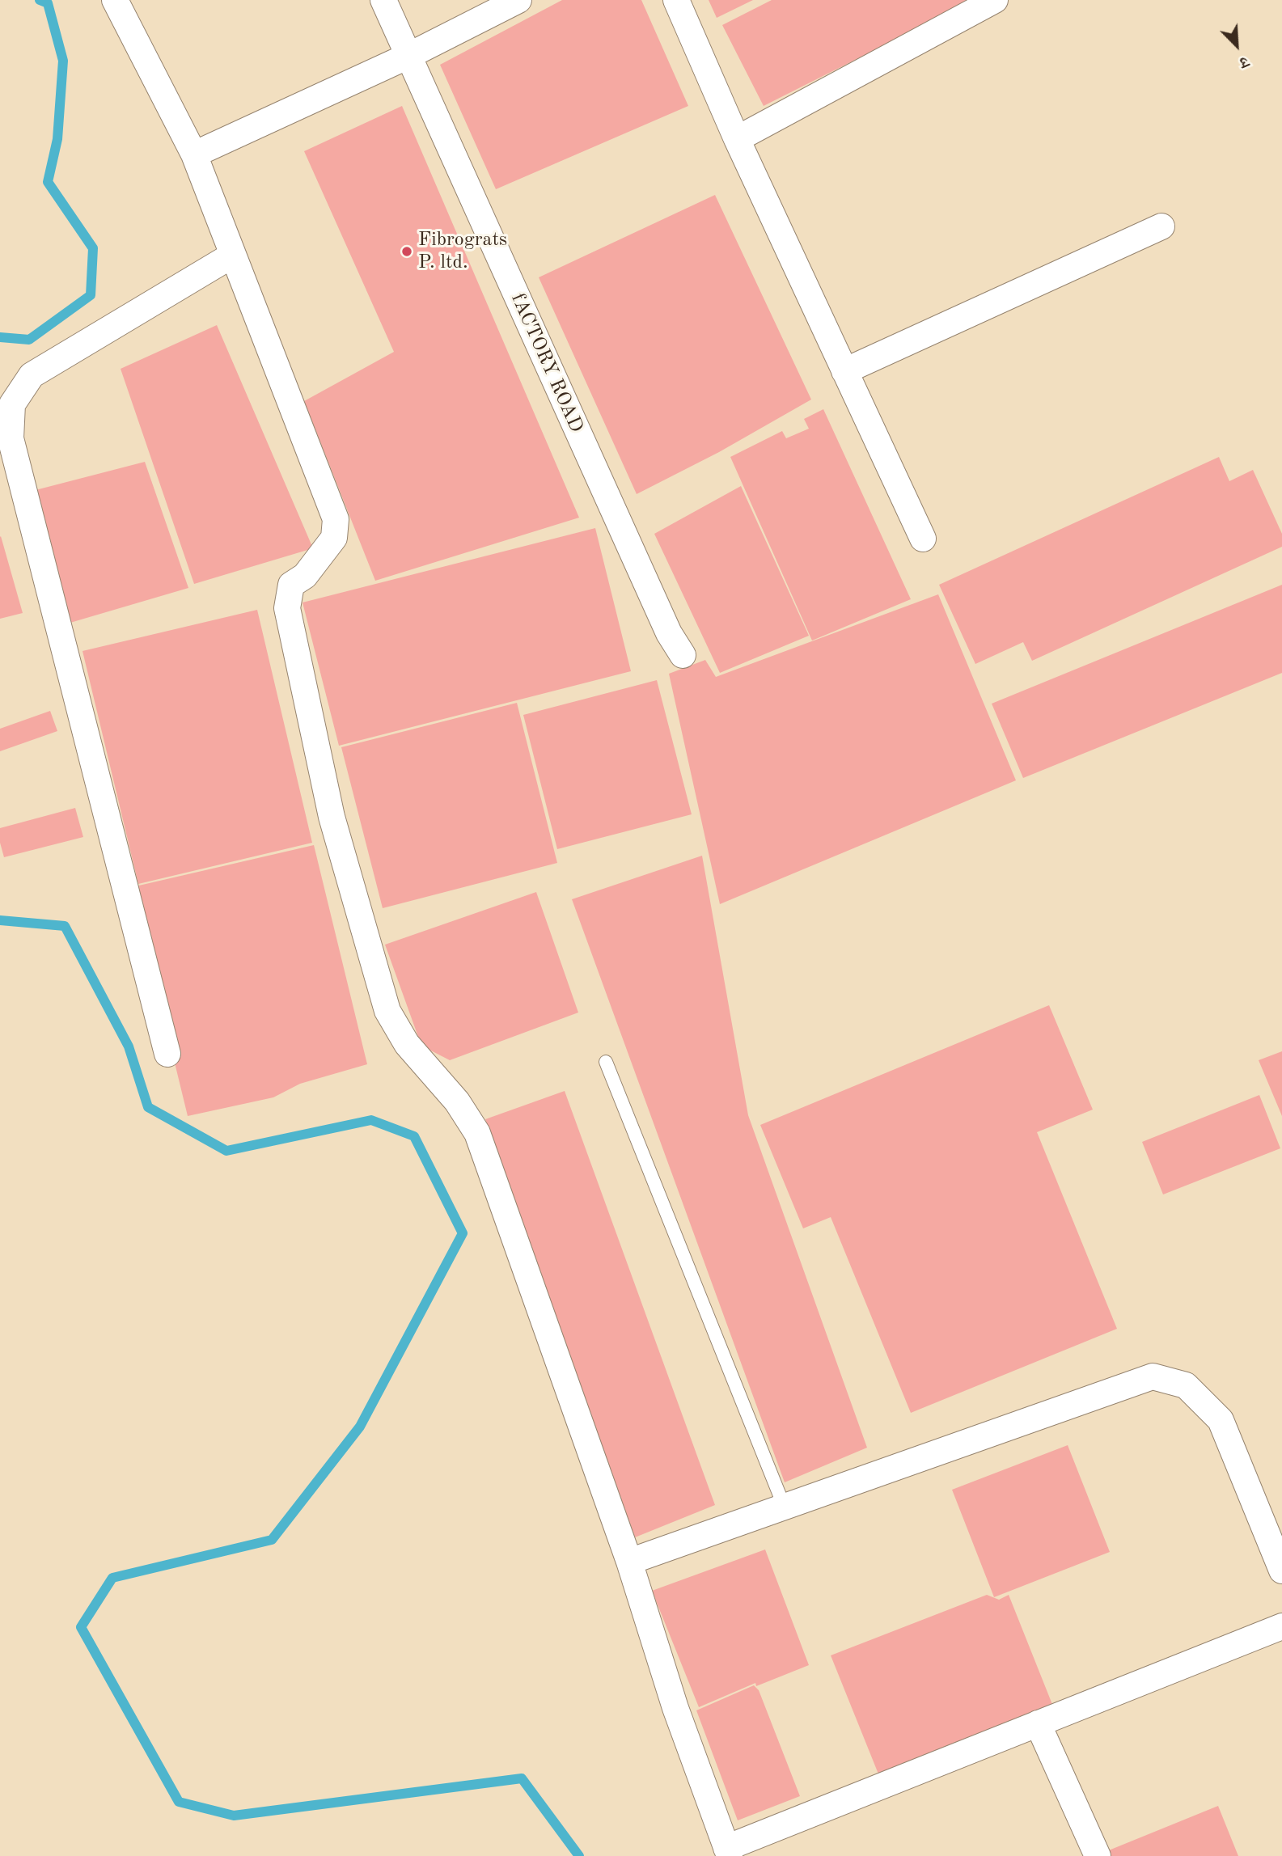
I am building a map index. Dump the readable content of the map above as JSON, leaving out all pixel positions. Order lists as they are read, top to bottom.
{
  "streets": {
    "street": ["fACTORY ROAD"]
  },
  "places": ["Fibrograts P. ltd."],
  "north": "bottom right"
}
